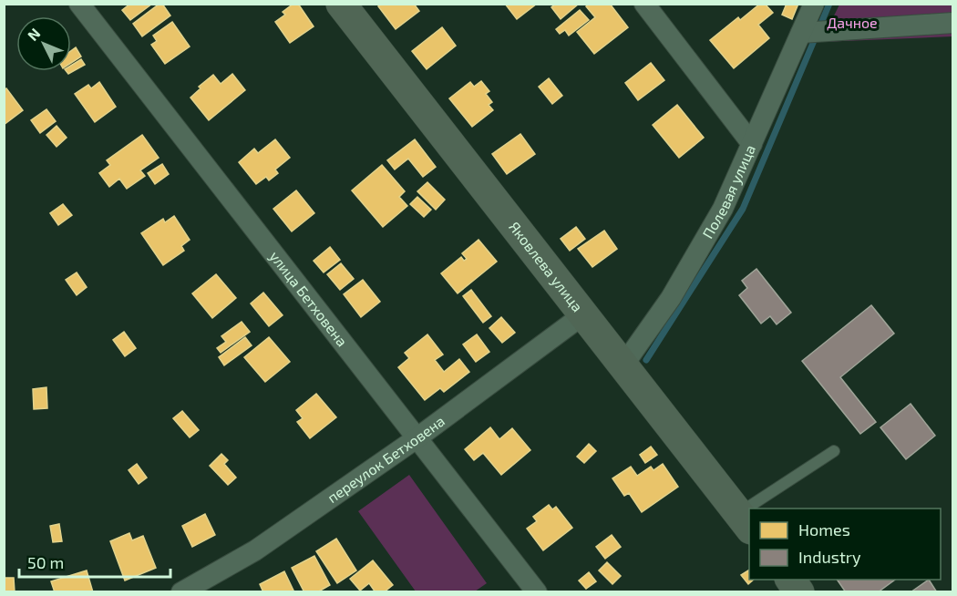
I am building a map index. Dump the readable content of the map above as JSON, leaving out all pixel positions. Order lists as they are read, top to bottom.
{
  "streets": {
    "street": [
      "Полевая улица",
      "Яковлева улица",
      "улица Бетховена",
      "переулок Бетховена"
    ]
  },
  "crossings": [
    ["Полевая улица", "Яковлева улица"],
    ["Яковлева улица", "переулок Бетховена"],
    ["улица Бетховена", "переулок Бетховена"]
  ],
  "parks": ["Дачное"],
  "legend": ["Homes", "Industry"],
  "scale_bar": "50 m",
  "north": "top left"
}
